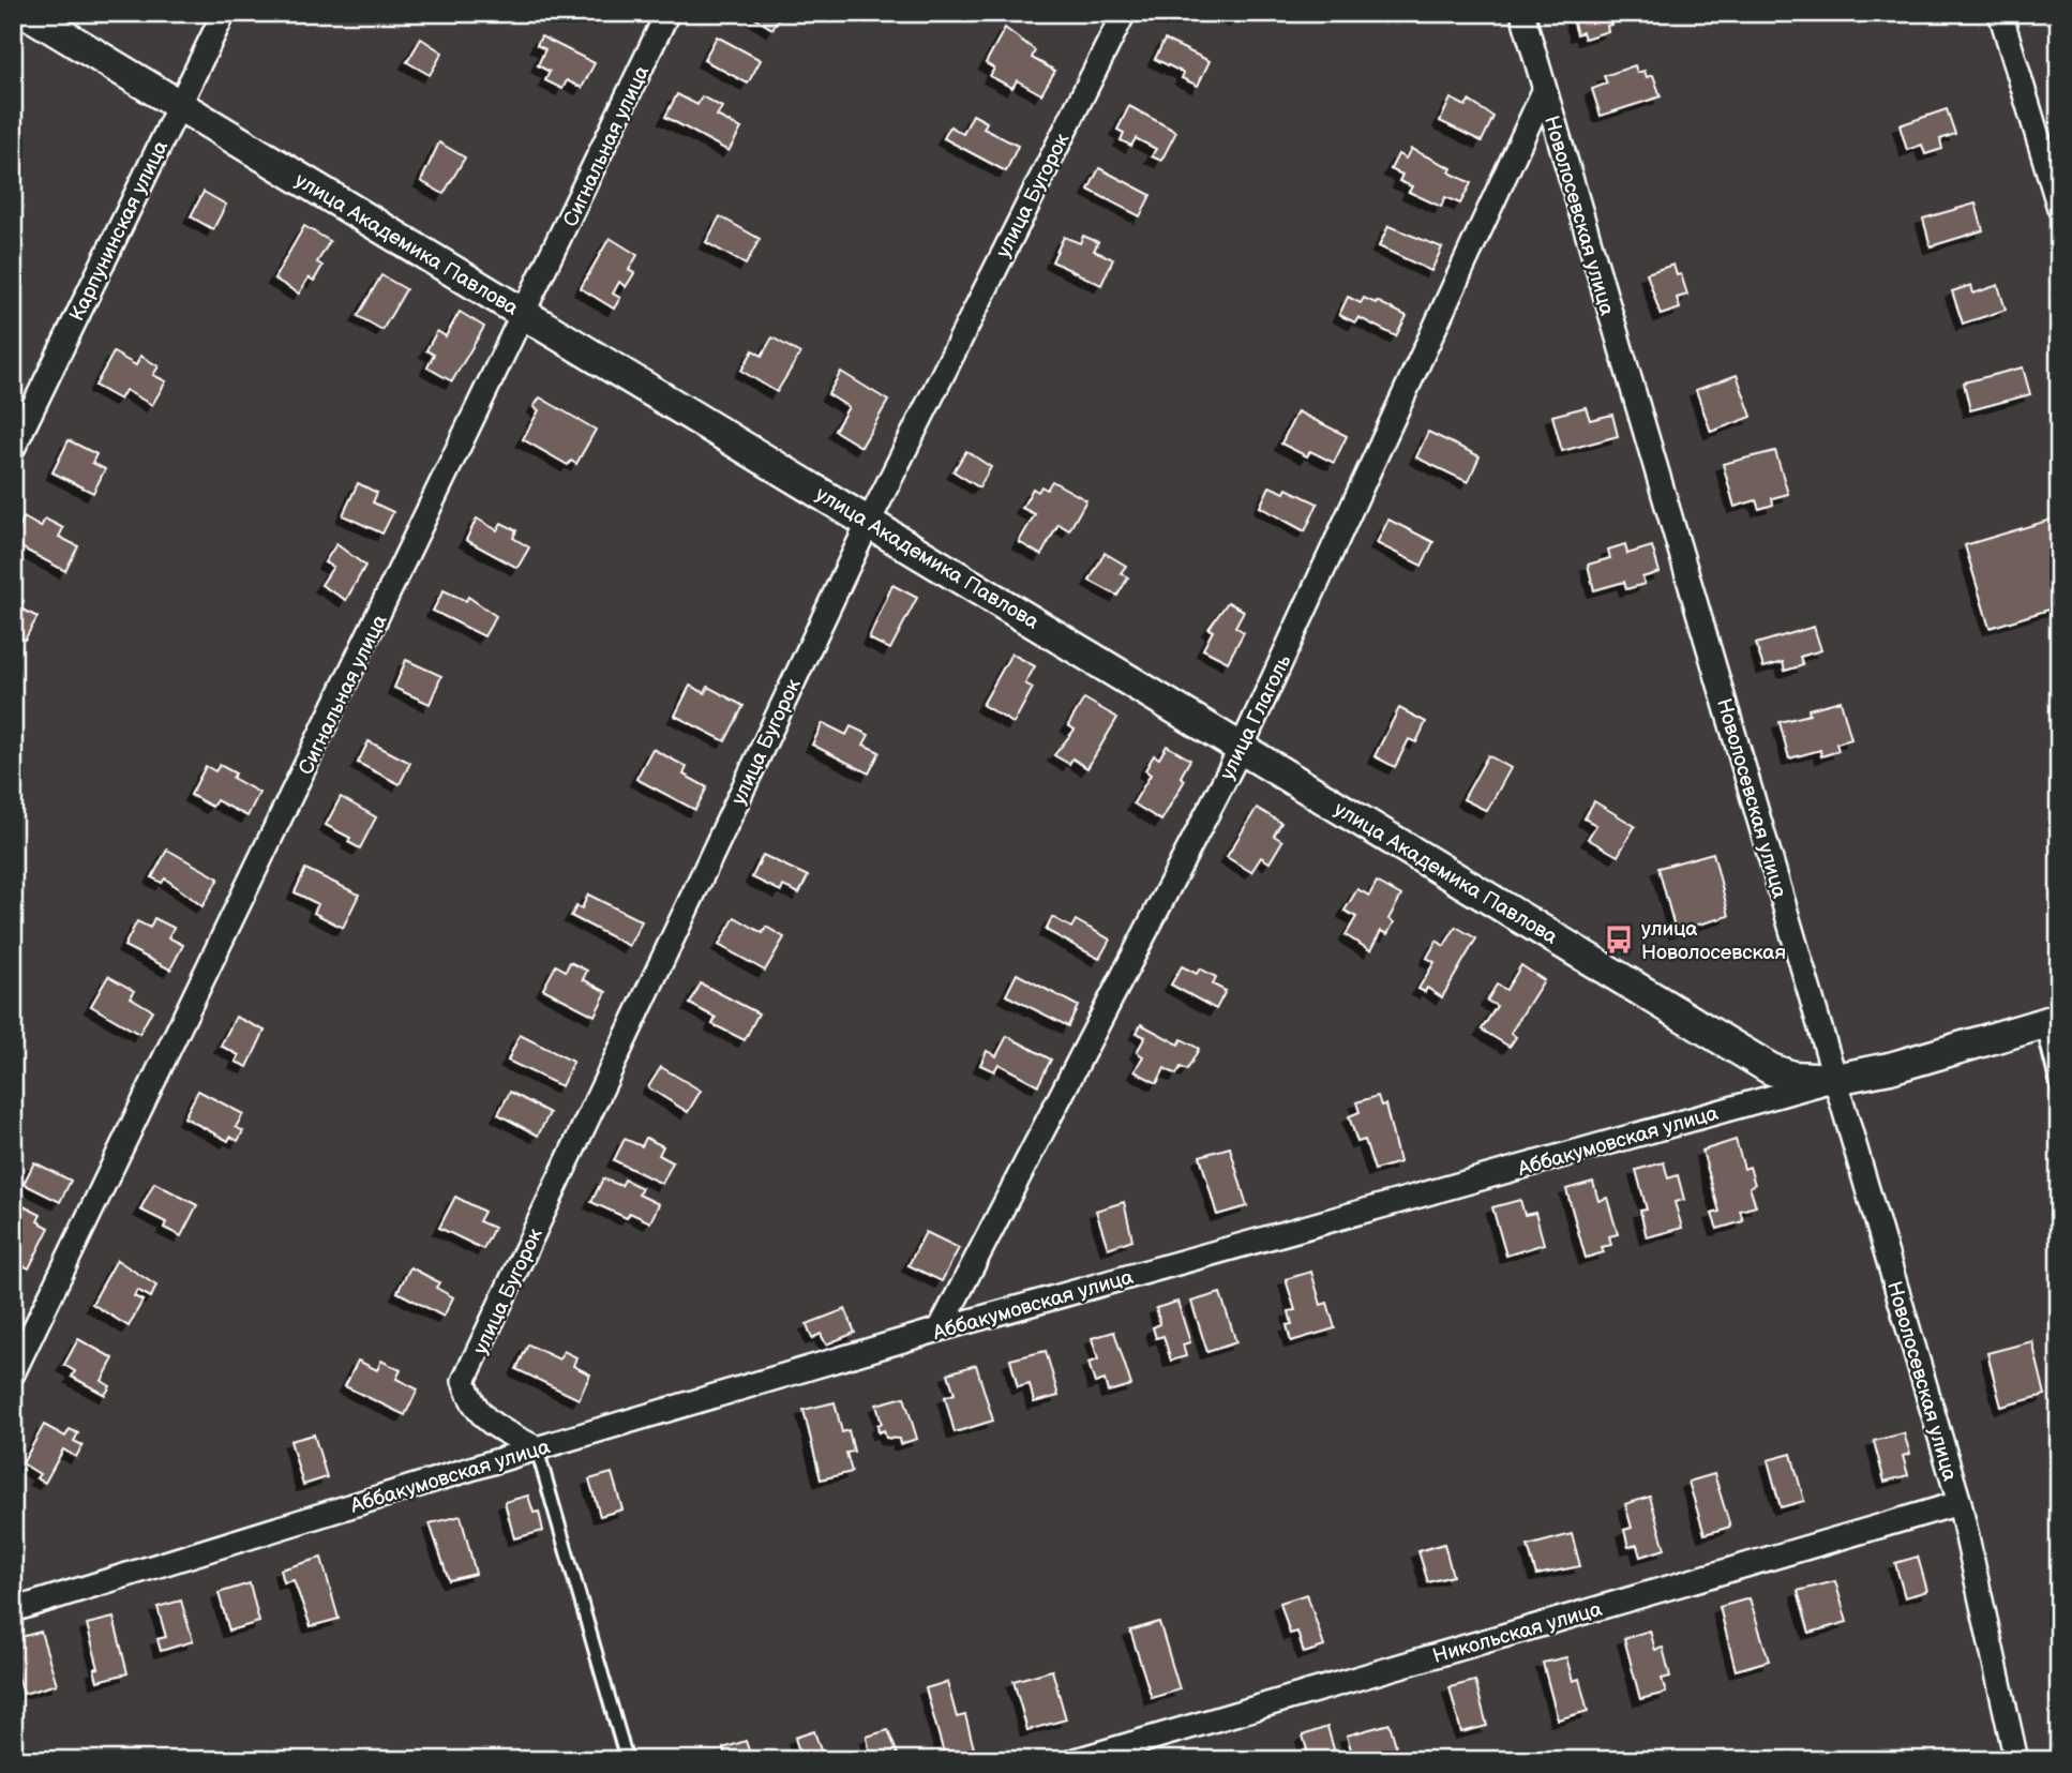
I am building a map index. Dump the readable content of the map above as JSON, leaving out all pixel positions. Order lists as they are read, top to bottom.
{
  "streets": {
    "street": [
      "Сигнальная улица",
      "улица Бугорок",
      "Новолосевская улица",
      "Карпунинская улица",
      "улица Академика Павлова",
      "улица Глаголь",
      "Аббакумовская улица",
      "Никольская улица"
    ]
  },
  "crossings": [
    ["Сигнальная улица", "улица Академика Павлова"],
    ["улица Бугорок", "улица Академика Павлова"],
    ["улица Бугорок", "Аббакумовская улица"],
    ["Новолосевская улица", "улица Академика Павлова"],
    ["Новолосевская улица", "улица Глаголь"],
    ["Новолосевская улица", "Аббакумовская улица"],
    ["Новолосевская улица", "Никольская улица"],
    ["Карпунинская улица", "улица Академика Павлова"],
    ["улица Академика Павлова", "улица Глаголь"],
    ["улица Академика Павлова", "Аббакумовская улица"],
    ["улица Глаголь", "Аббакумовская улица"]
  ],
  "places": {
    "bus stop": ["улица Новолосевская"]
  }
}
